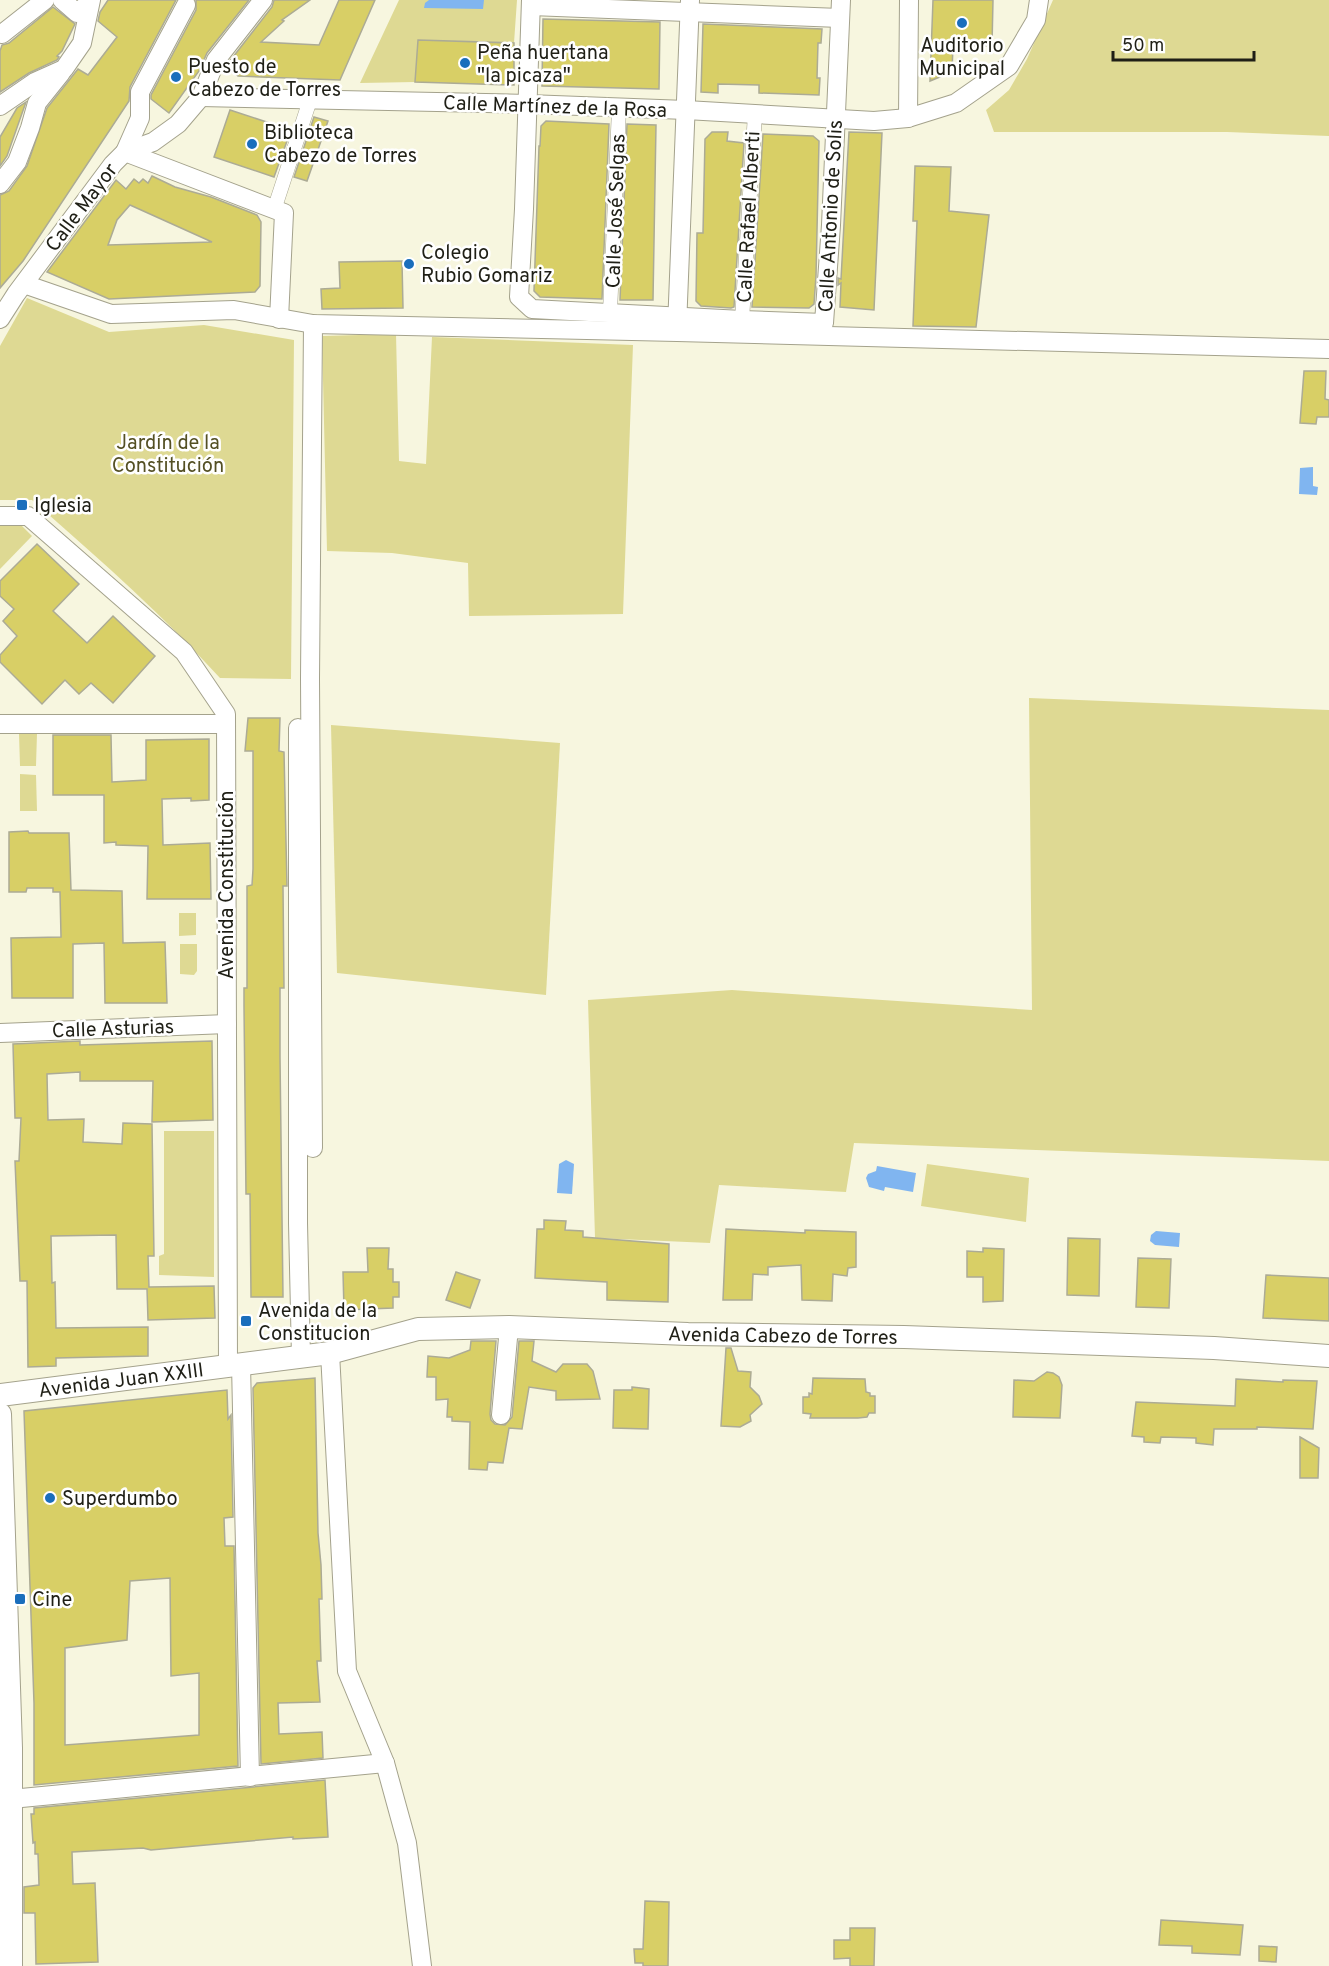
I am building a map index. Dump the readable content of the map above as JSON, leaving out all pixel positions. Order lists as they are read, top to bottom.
{
  "streets": {
    "street": [
      "Calle Martínez de la Rosa",
      "Calle Mayor",
      "Calle José Selgas",
      "Calle Antonio de Solis",
      "Calle Rafael Alberti",
      "Avenida Constitución",
      "Calle Asturias",
      "Avenida Cabezo de Torres",
      "Avenida Juan XXIII"
    ]
  },
  "crossings": [
    ["Calle Martínez de la Rosa", "Calle Mayor"],
    ["Calle Martínez de la Rosa", "Calle José Selgas"],
    ["Calle Martínez de la Rosa", "Calle Antonio de Solis"],
    ["Calle Martínez de la Rosa", "Calle Rafael Alberti"],
    ["Calle Antonio de Solis", "Calle Rafael Alberti"],
    ["Avenida Constitución", "Calle Asturias"],
    ["Avenida Constitución", "Avenida Cabezo de Torres"],
    ["Avenida Constitución", "Avenida Juan XXIII"],
    ["Avenida Cabezo de Torres", "Avenida Juan XXIII"]
  ],
  "parks": ["Jardín de la Constitución"],
  "places": {
    "other": [
      "Auditorio Municipal",
      "Peña huertana \"la picaza\"",
      "Puesto de Cabezo de Torres",
      "Biblioteca Cabezo de Torres",
      "Colegio Rubio Gomariz",
      "Superdumbo"
    ],
    "transit": ["Iglesia", "Avenida de la Constitucion", "Cine"]
  },
  "scale_bar": "50 m"
}
